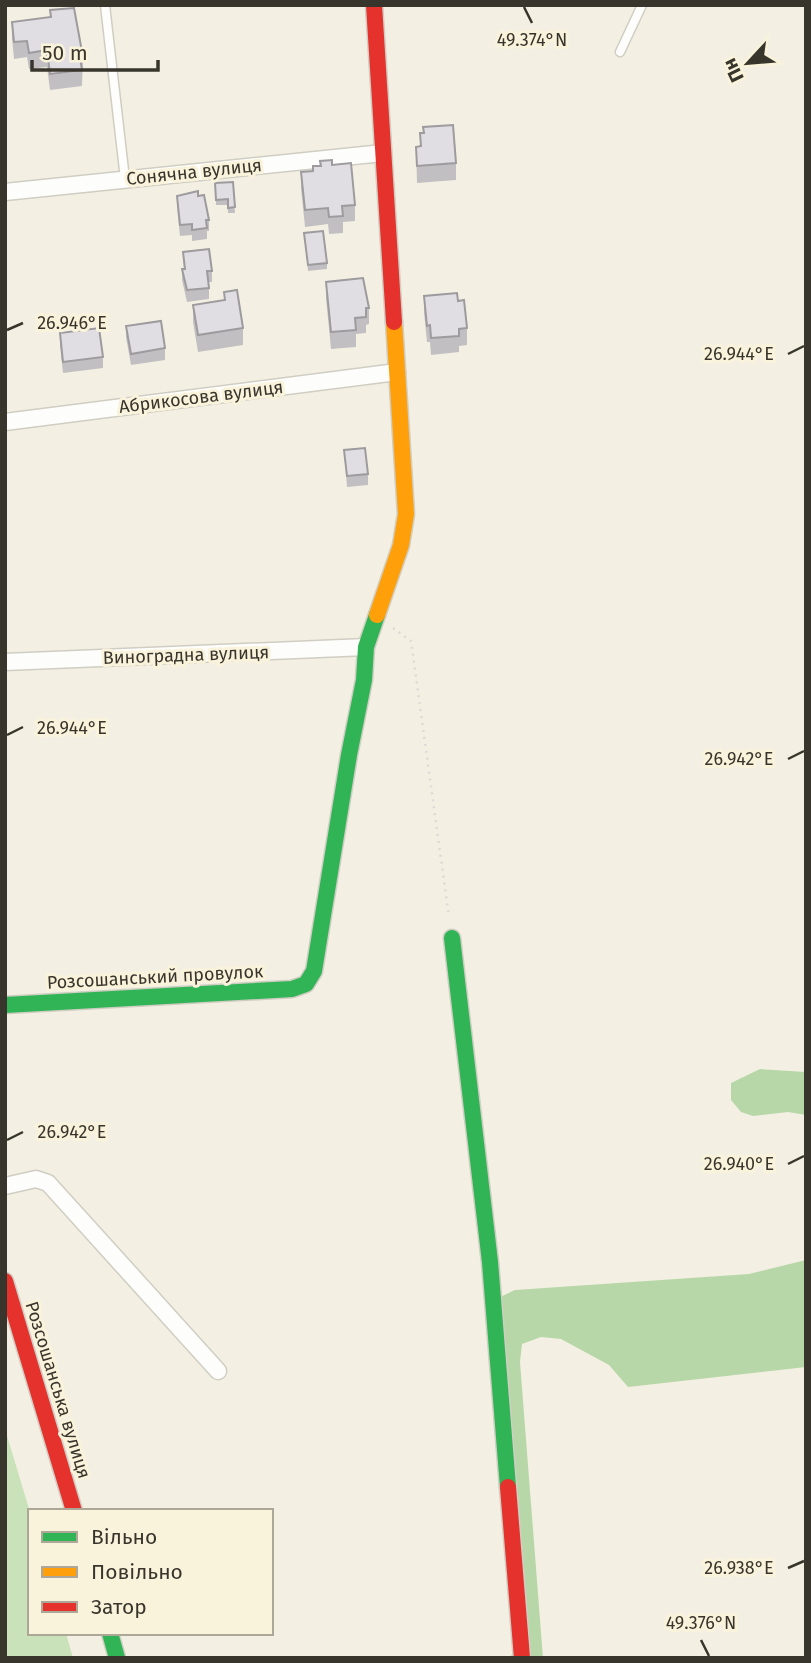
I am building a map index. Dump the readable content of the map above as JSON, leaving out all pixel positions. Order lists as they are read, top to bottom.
{
  "streets": {
    "street": [
      "Сонячна вулиця",
      "Абрикосова вулиця",
      "Виноградна вулиця",
      "Розсошанський провулок",
      "Розсошанська вулиця"
    ]
  },
  "crossings": [
    ["Виноградна вулиця", "Розсошанський провулок"]
  ],
  "legend": ["Вільно", "Повільно", "Затор"],
  "scale_bar": "50 m",
  "north": "bottom left",
  "coordinates": [
    "49.374°N",
    "26.946°E",
    "26.944°E",
    "26.942°E",
    "26.940°E",
    "26.938°E",
    "49.376°N"
  ]
}
